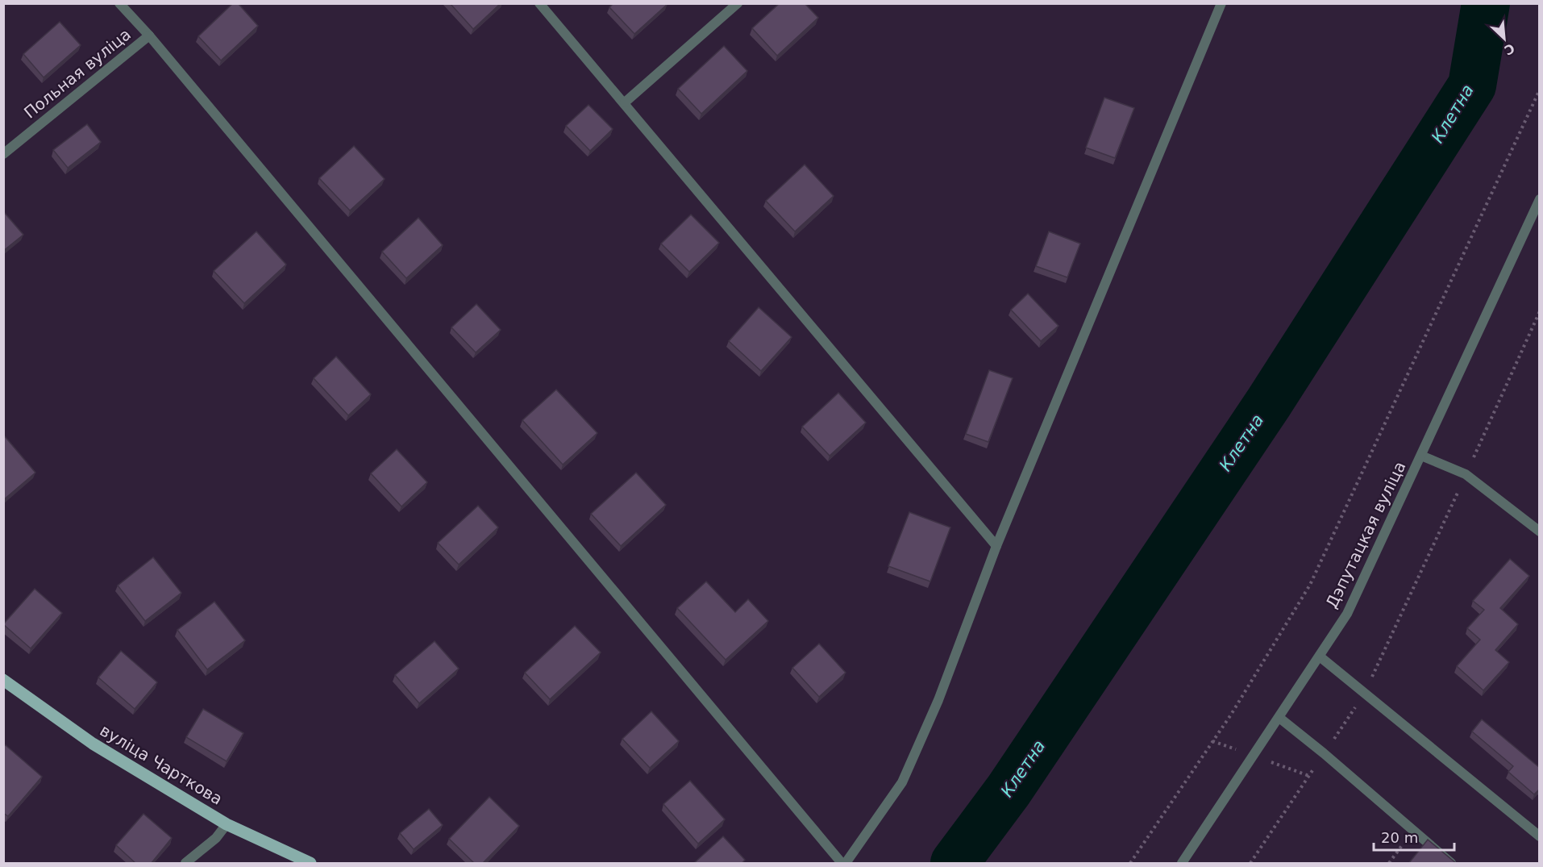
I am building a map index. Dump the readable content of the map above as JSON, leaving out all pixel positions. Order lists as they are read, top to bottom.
{
  "streets": {
    "main road": ["вуліца Чарткова"],
    "street": ["Польная вуліца", "Дэпутацкая вуліца"]
  },
  "water": ["Клетна"],
  "scale_bar": "20 m",
  "north": "bottom right"
}
